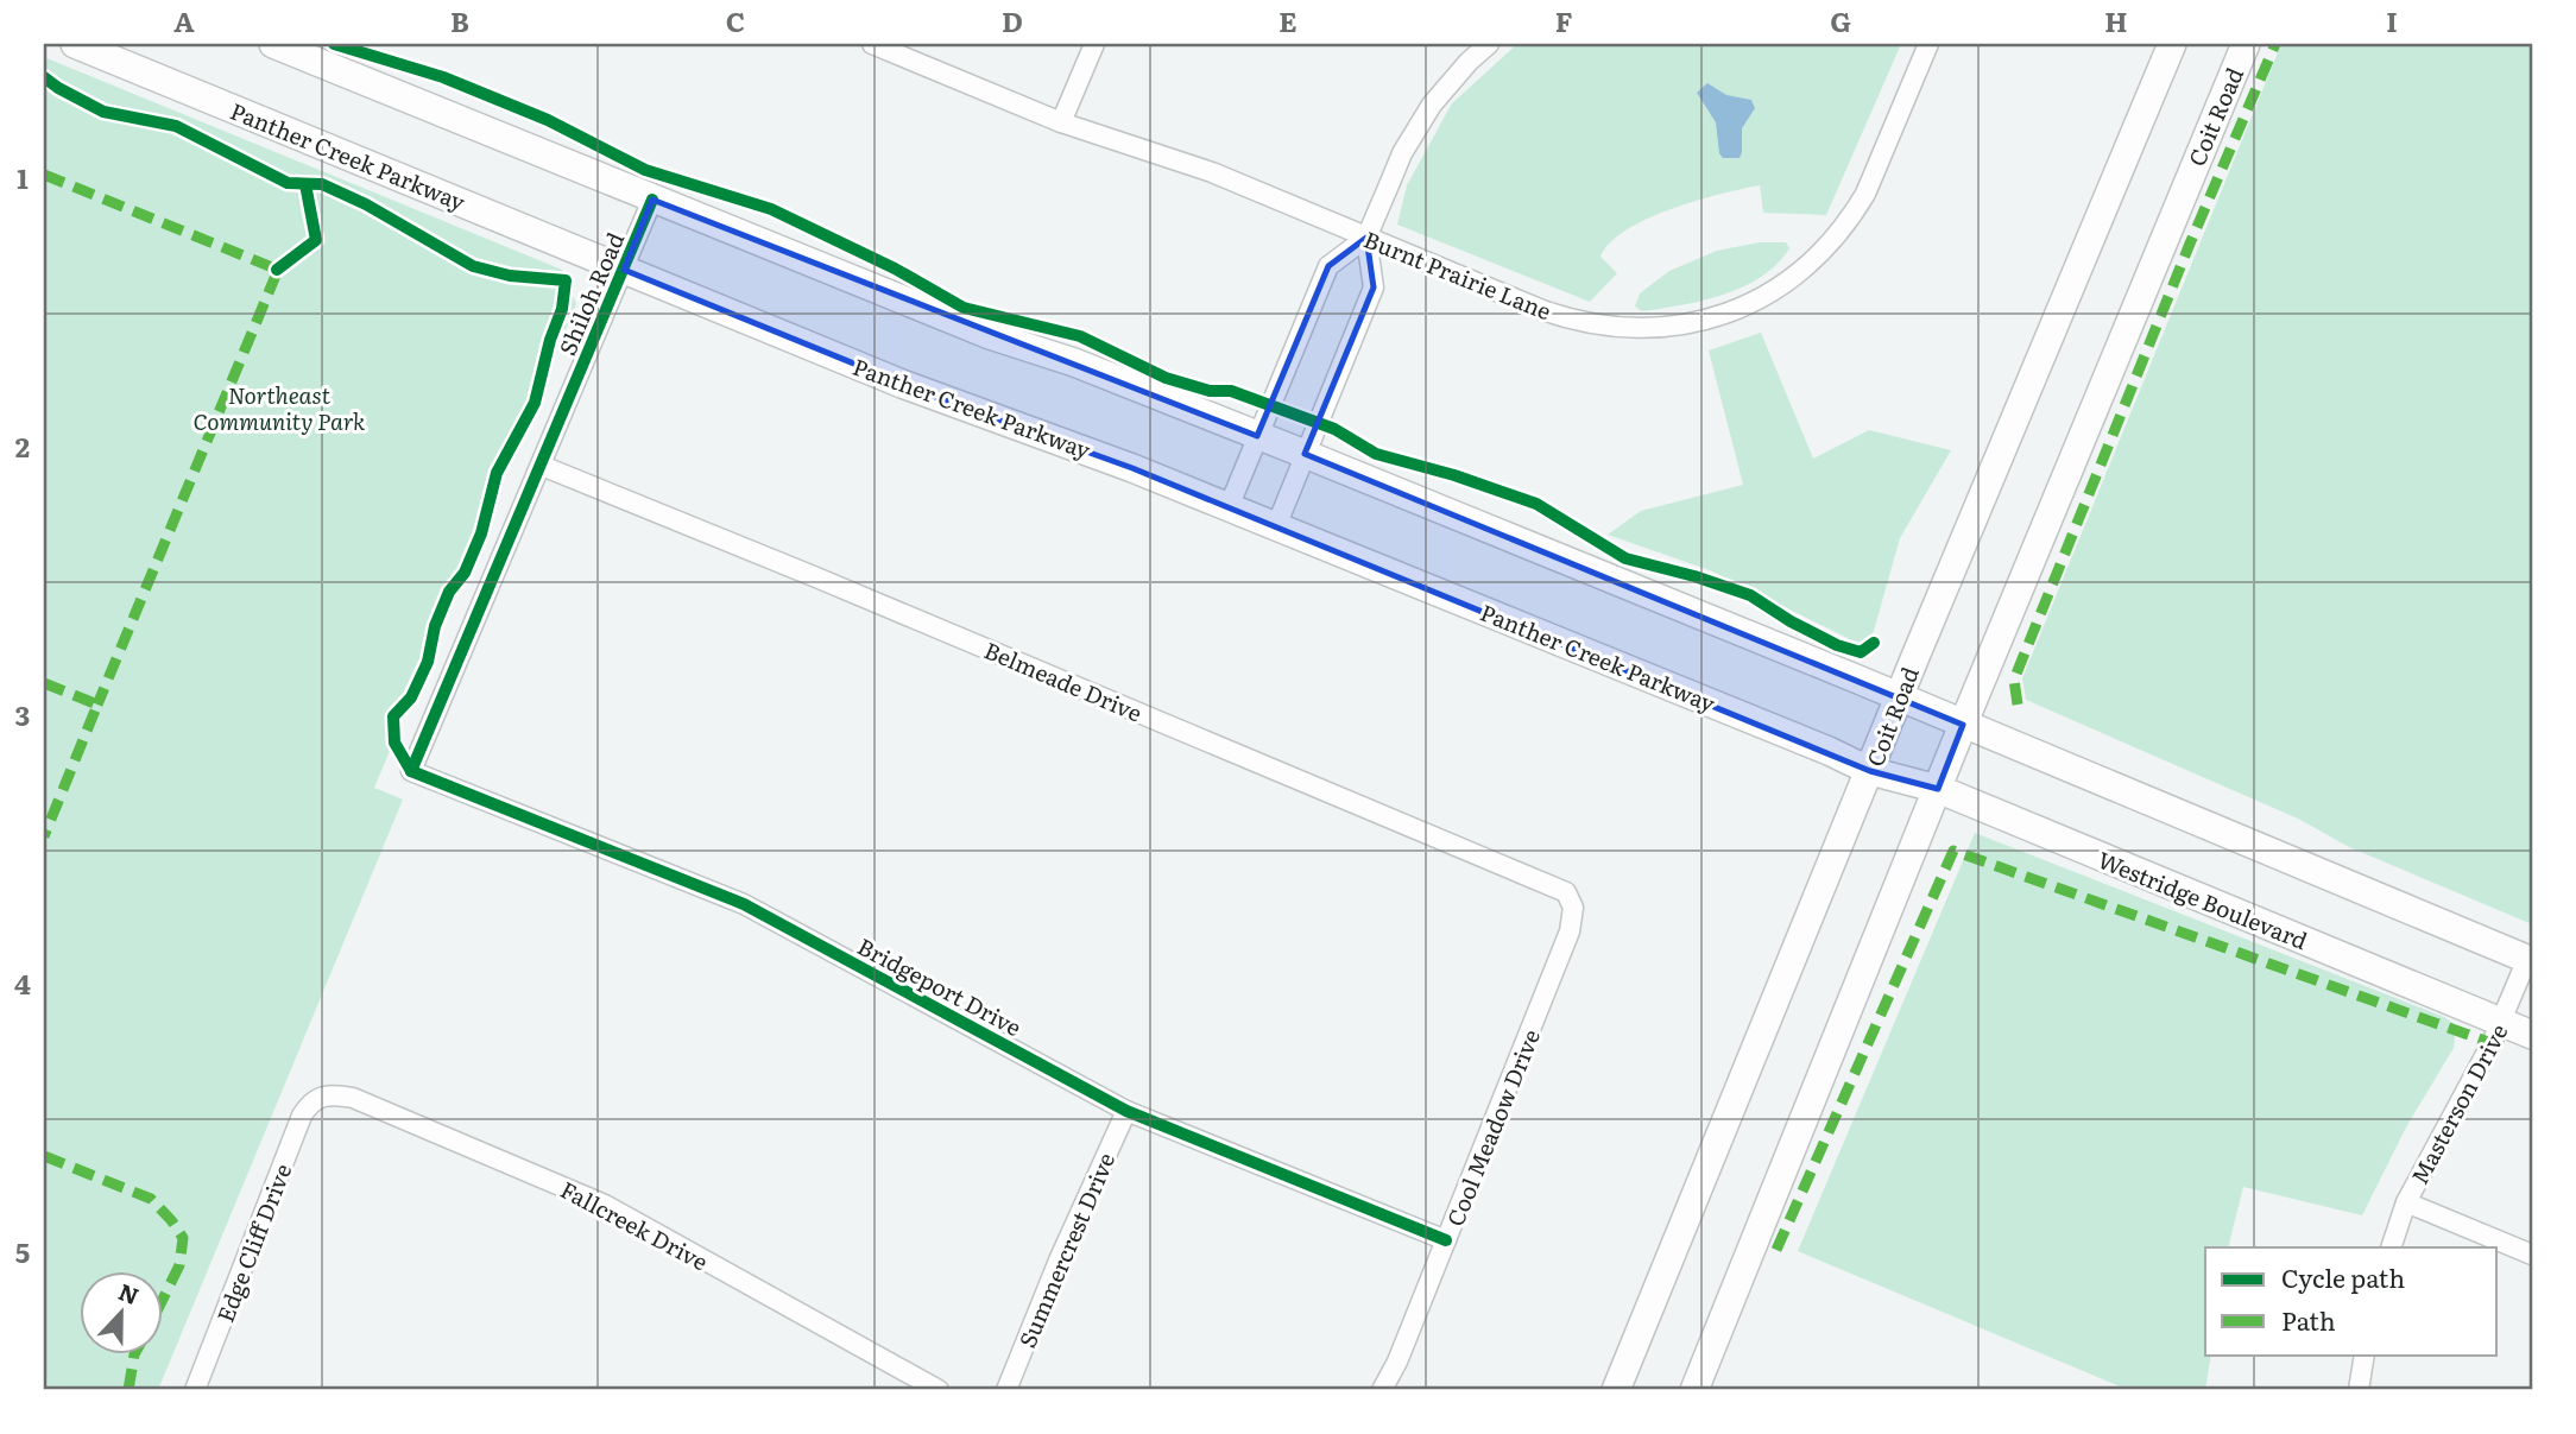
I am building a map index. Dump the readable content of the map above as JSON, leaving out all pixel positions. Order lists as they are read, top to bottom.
{
  "streets": {
    "main road": ["Coit Road", "Panther Creek Parkway", "Westridge Boulevard"],
    "street": [
      "Burnt Prairie Lane",
      "Shiloh Road",
      "Belmeade Drive",
      "Bridgeport Drive",
      "Masterson Drive",
      "Cool Meadow Drive",
      "Fallcreek Drive",
      "Edge Cliff Drive",
      "Summercrest Drive"
    ]
  },
  "crossings": [
    ["Coit Road", "Panther Creek Parkway"],
    ["Coit Road", "Westridge Boulevard"],
    ["Panther Creek Parkway", "Shiloh Road"],
    ["Panther Creek Parkway", "Westridge Boulevard"],
    ["Shiloh Road", "Belmeade Drive"],
    ["Shiloh Road", "Bridgeport Drive"],
    ["Belmeade Drive", "Cool Meadow Drive"],
    ["Westridge Boulevard", "Masterson Drive"],
    ["Bridgeport Drive", "Cool Meadow Drive"],
    ["Bridgeport Drive", "Summercrest Drive"],
    ["Fallcreek Drive", "Edge Cliff Drive"]
  ],
  "parks": ["Northeast Community Park"],
  "legend": ["Cycle path", "Path"],
  "north": "top",
  "grid": {
    "columns": [
      "A",
      "B",
      "C",
      "D",
      "E",
      "F",
      "G",
      "H",
      "I"
    ],
    "rows": [
      "1",
      "2",
      "3",
      "4",
      "5"
    ]
  }
}
